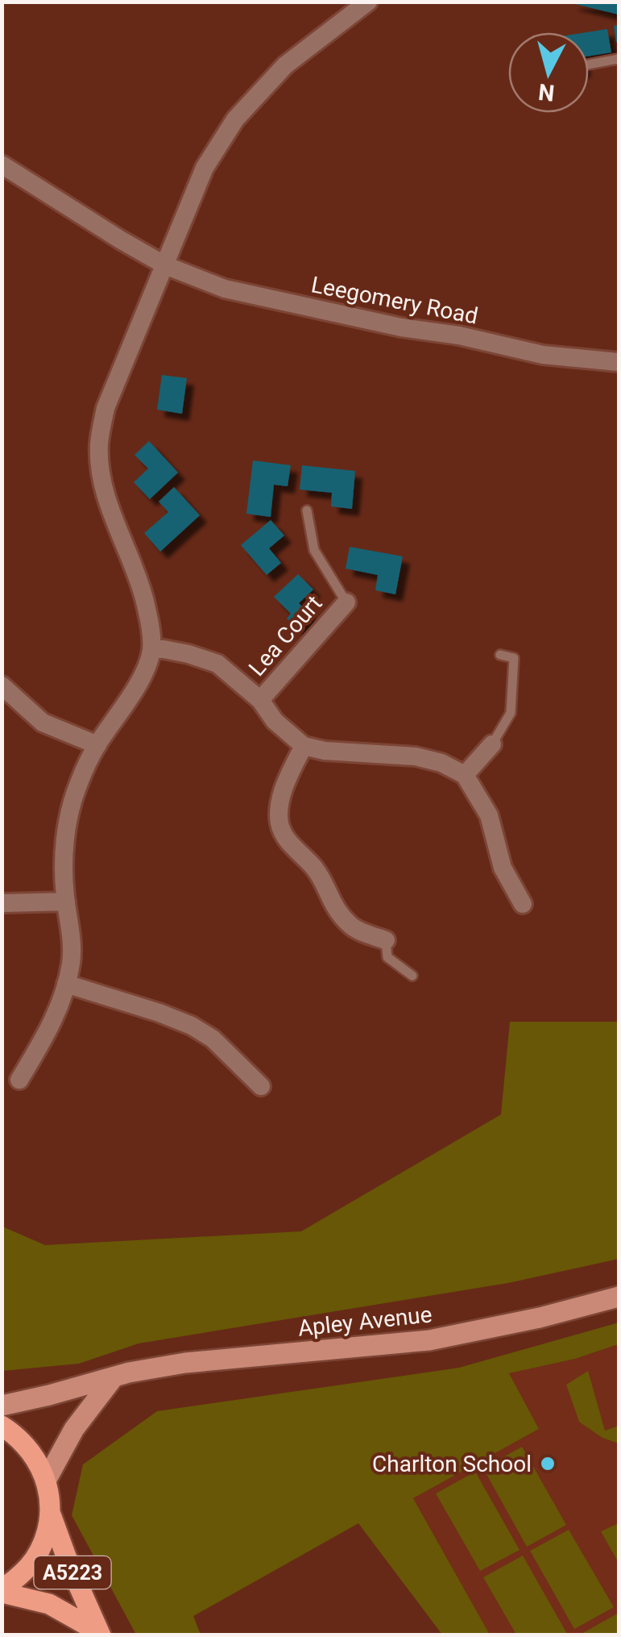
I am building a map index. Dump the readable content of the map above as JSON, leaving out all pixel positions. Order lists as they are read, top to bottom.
{
  "streets": {
    "main road": ["A5223"],
    "street": ["Leegomery Road", "Lea Court", "Apley Avenue"]
  },
  "places": ["Charlton School"],
  "north": "bottom"
}
